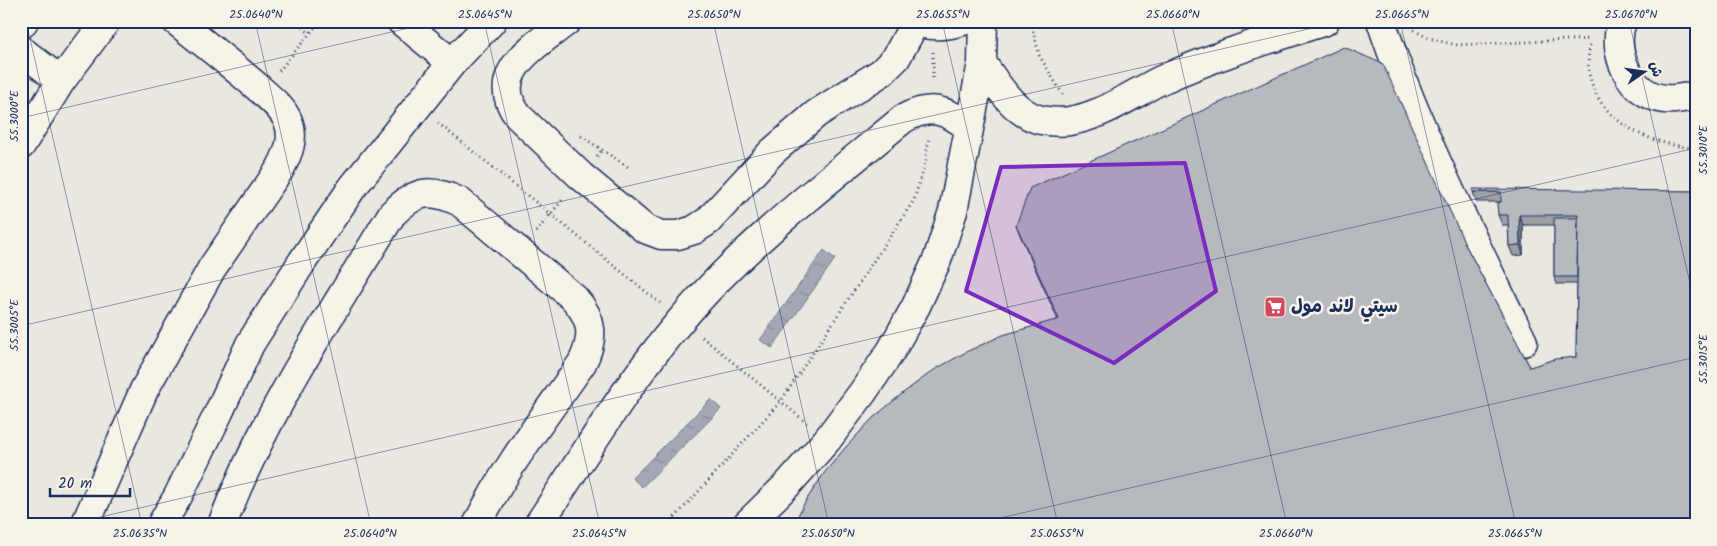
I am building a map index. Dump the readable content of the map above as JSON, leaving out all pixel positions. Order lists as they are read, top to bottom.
{
  "places": {
    "supermarket": ["سيتي لاند مول"]
  },
  "scale_bar": "20 m",
  "north": "right",
  "coordinates": [
    "25.0640°N",
    "25.0645°N",
    "25.0650°N",
    "25.0655°N",
    "25.0660°N",
    "25.0665°N",
    "25.0670°N",
    "55.3000°E",
    "55.3010°E",
    "55.3005°E",
    "55.3015°E",
    "25.0635°N"
  ]
}
